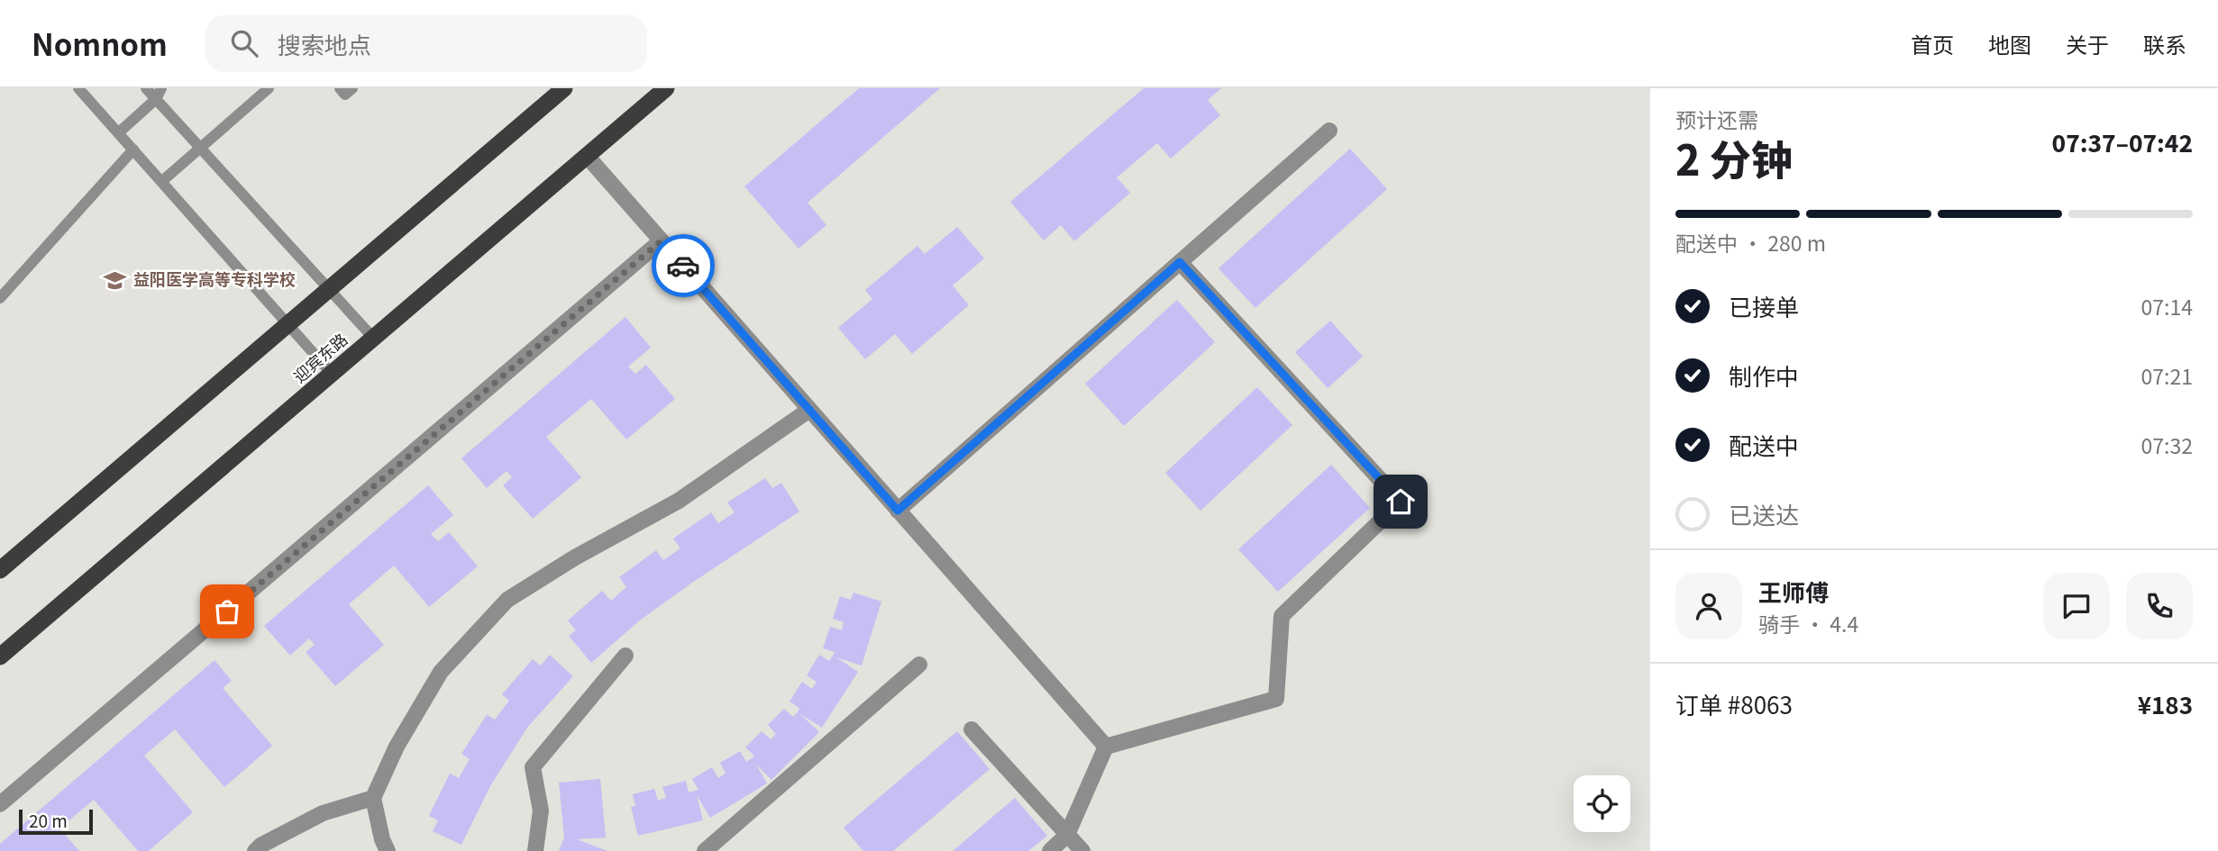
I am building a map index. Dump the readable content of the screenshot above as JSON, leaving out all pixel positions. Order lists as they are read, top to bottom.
{
  "streets": {
    "highway": ["迎宾东路"]
  },
  "places": {
    "school or university": ["益阳医学高等专科学校"]
  },
  "scale_bar": "20 m",
  "page": {
    "header": "Nomnom",
    "search": "搜索地点",
    "nav": [
      "首页",
      "地图",
      "关于",
      "联系"
    ],
    "heading": ["2 分钟", "预计还需", "07:37–07:42"],
    "panel": [
      "王师傅",
      "骑手 · 4.4",
      "订单 #8063",
      "¥183"
    ],
    "bar": "配送中 · 280 m",
    "list": [
      ["已接单", "07:14"],
      ["制作中", "07:21"],
      ["配送中", "07:32"],
      "已送达"
    ],
    "scale": "20 m"
  }
}
